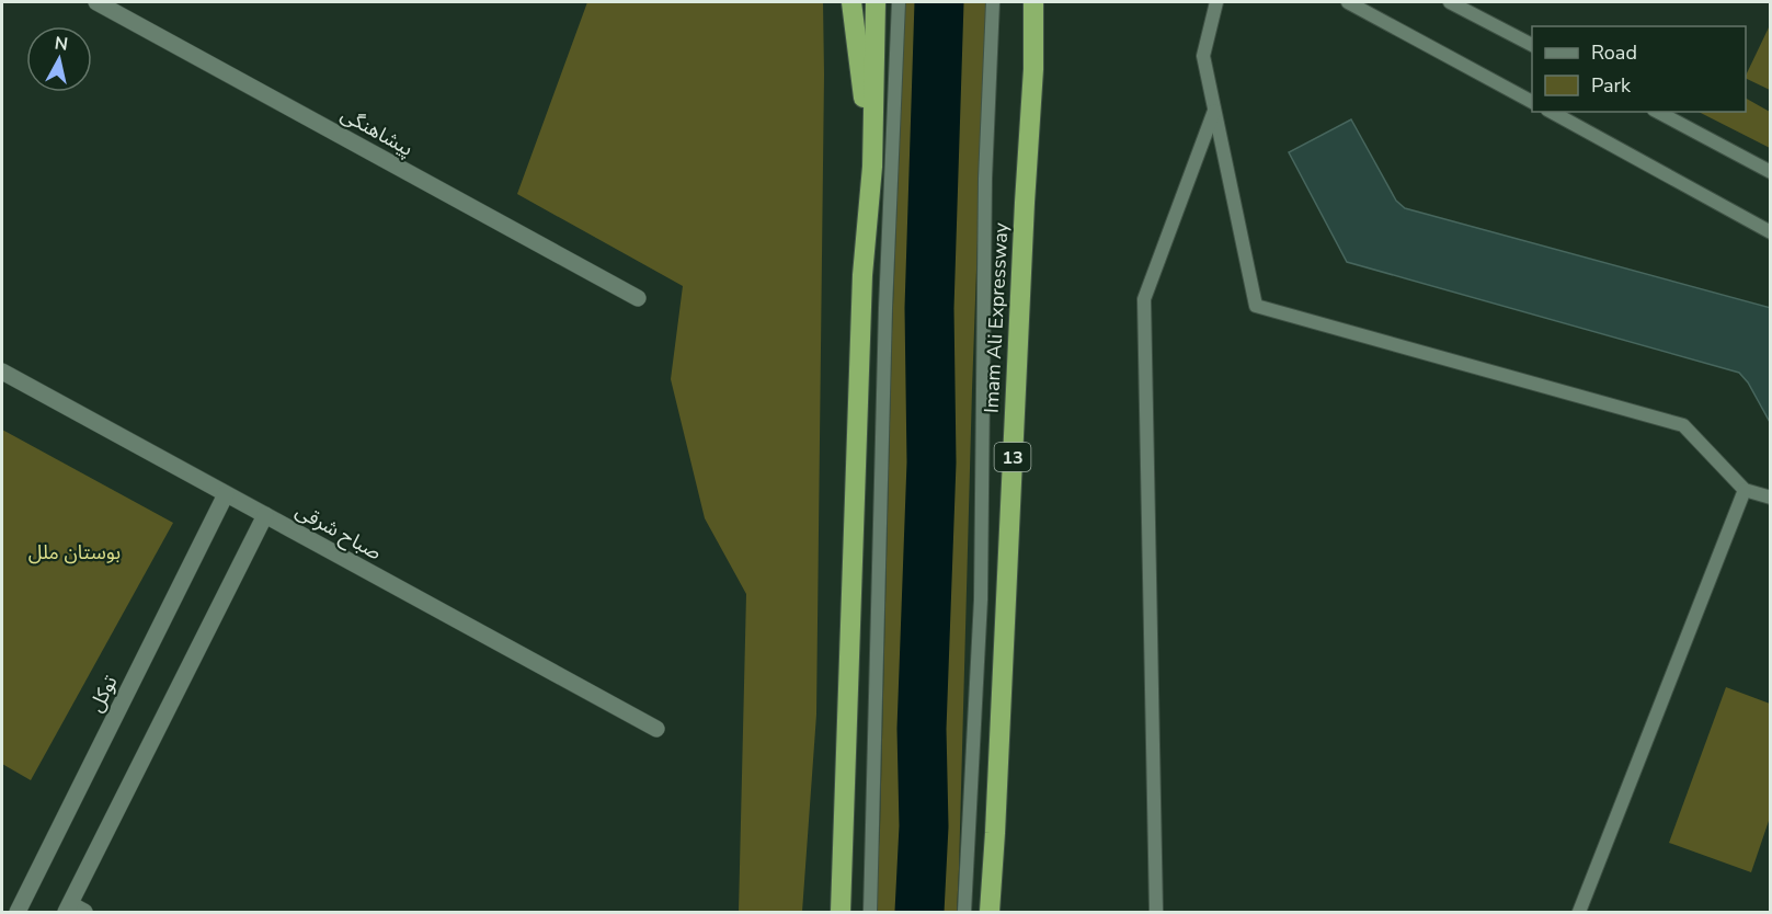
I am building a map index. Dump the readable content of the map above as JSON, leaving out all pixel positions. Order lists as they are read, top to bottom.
{
  "streets": {
    "highway": ["Imam Ali Expressway", "13"],
    "street": ["پیشاهنگی", "صباح شرقی", "توکل"]
  },
  "crossings": [
    ["صباح شرقی", "توکل"]
  ],
  "parks": ["بوستان ملل"],
  "legend": ["Road", "Park"],
  "north": "top"
}
